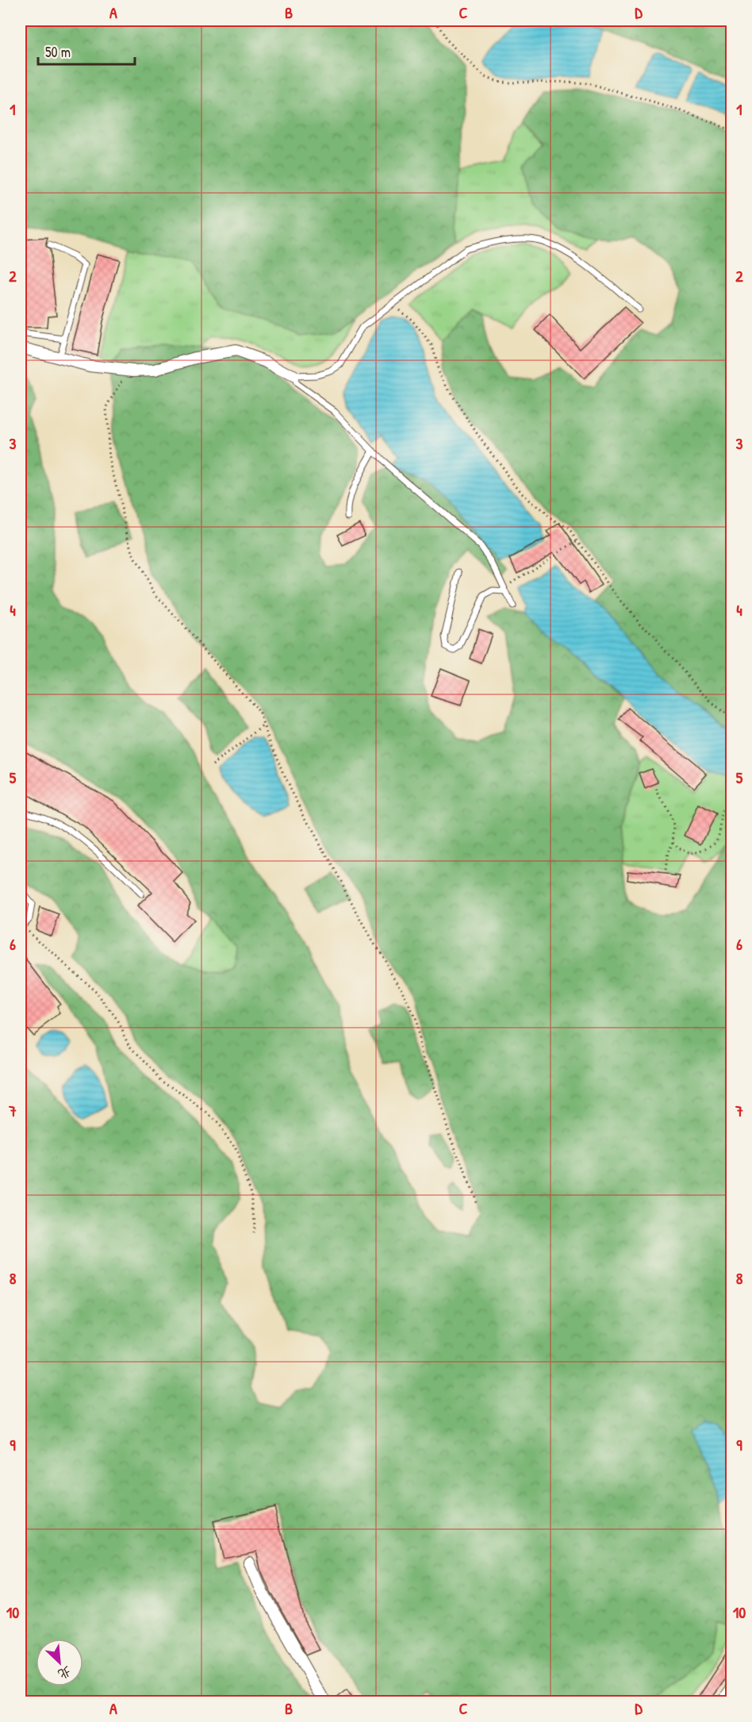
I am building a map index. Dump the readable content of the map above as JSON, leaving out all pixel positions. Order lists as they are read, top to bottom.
{
  "scale_bar": "50 m",
  "north": "bottom right",
  "grid": {
    "columns": [
      "A",
      "B",
      "C",
      "D"
    ],
    "rows": [
      "1",
      "2",
      "3",
      "4",
      "5",
      "6",
      "7",
      "8",
      "9",
      "10"
    ]
  }
}
